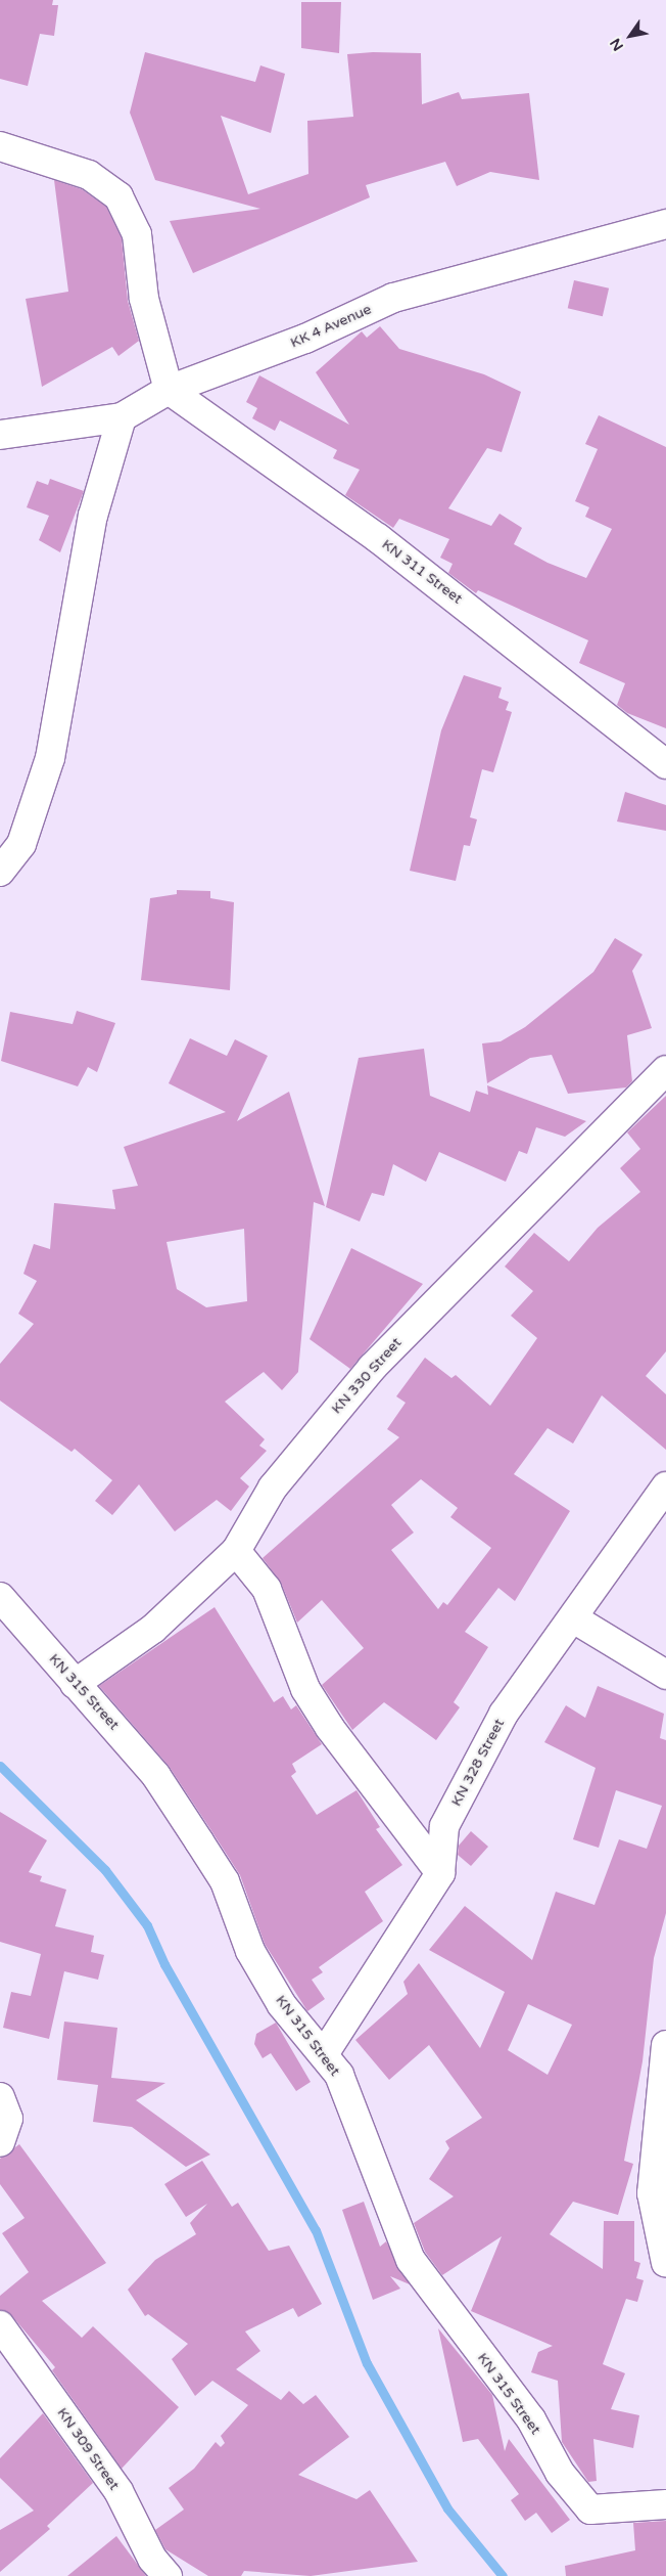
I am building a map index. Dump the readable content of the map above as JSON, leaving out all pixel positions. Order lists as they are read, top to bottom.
{
  "streets": {
    "street": [
      "KK 4 Avenue",
      "KN 311 Street",
      "KN 330 Street",
      "KN 315 Street",
      "KN 328 Street",
      "KN 309 Street"
    ]
  },
  "crossings": [
    ["KK 4 Avenue", "KN 311 Street"],
    ["KN 330 Street", "KN 315 Street"],
    ["KN 315 Street", "KN 328 Street"]
  ],
  "north": "bottom left"
}
